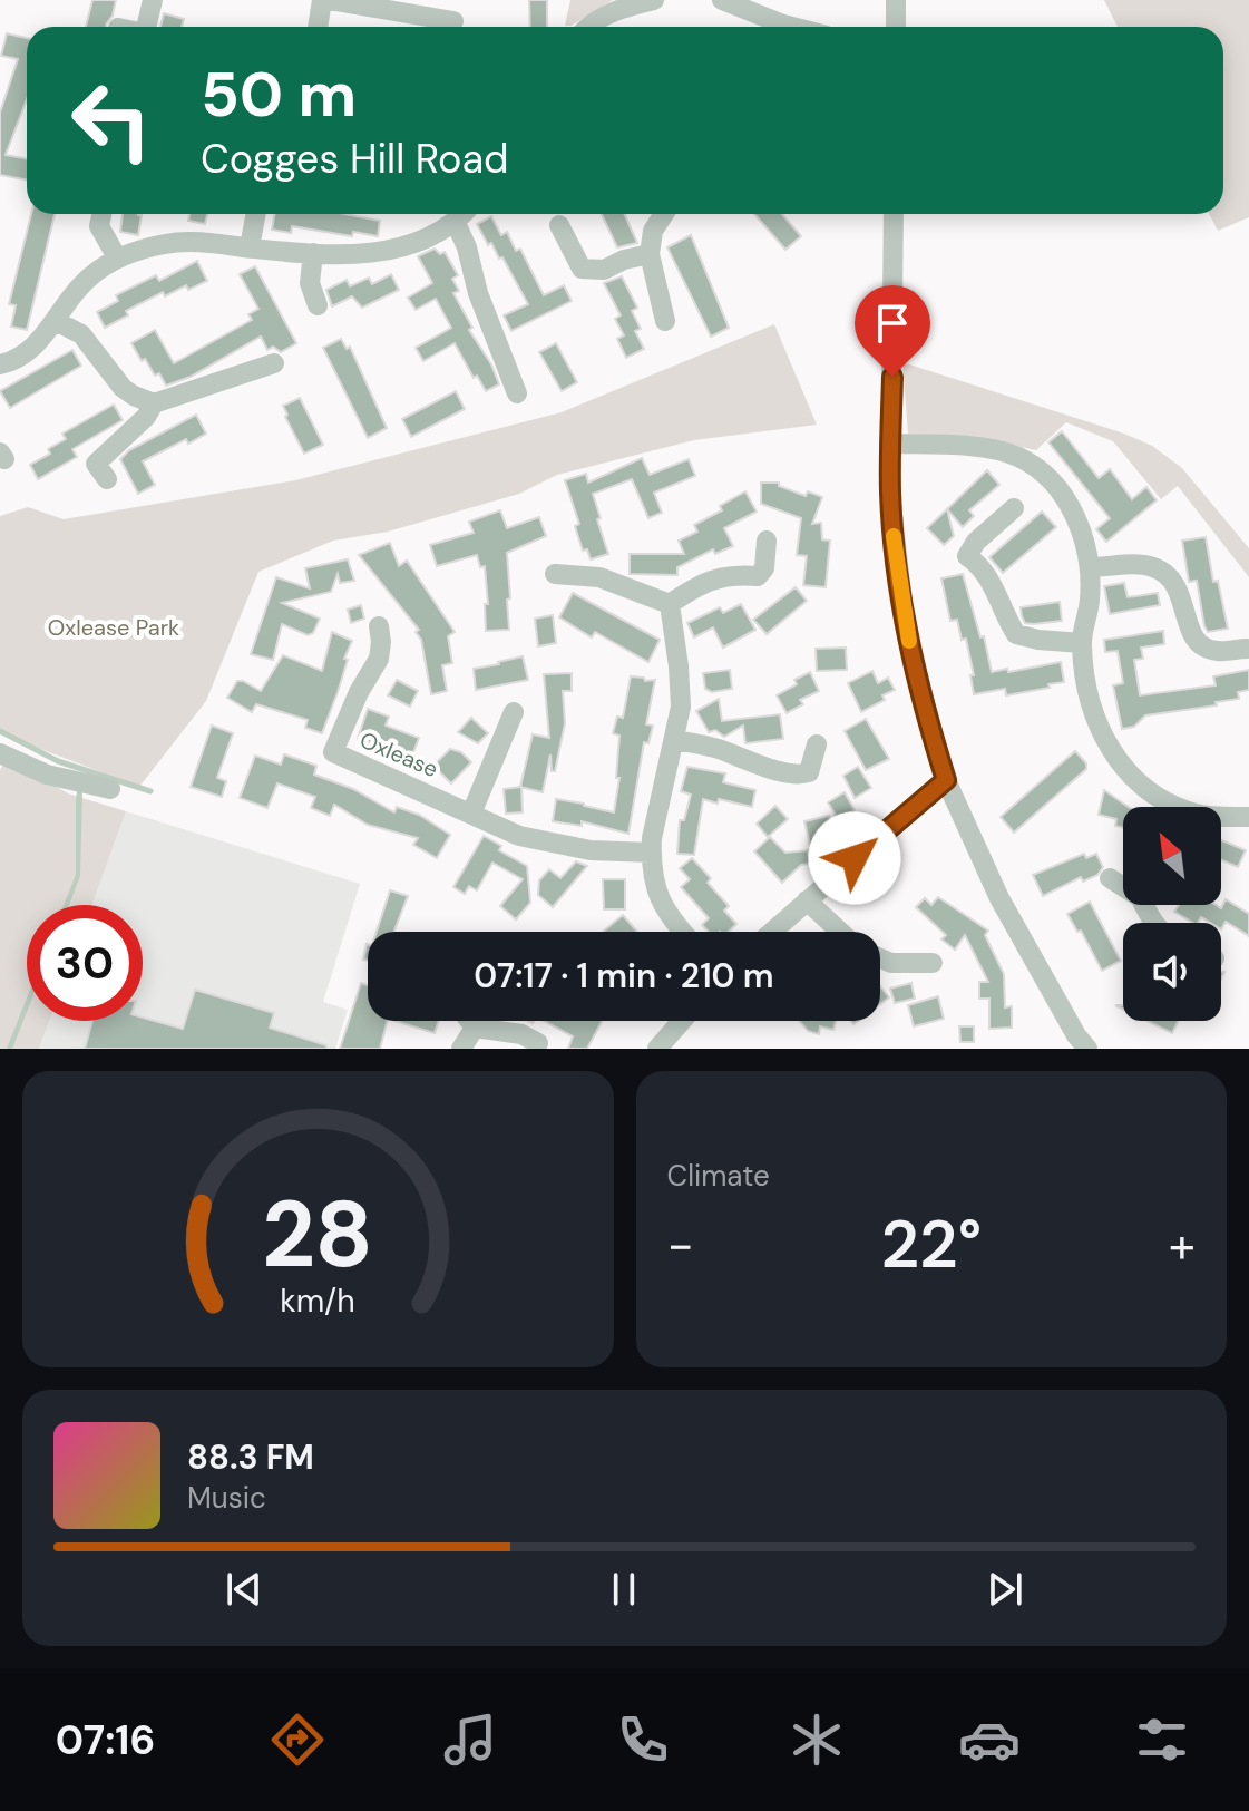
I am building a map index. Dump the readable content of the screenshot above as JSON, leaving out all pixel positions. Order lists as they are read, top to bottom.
{
  "streets": {
    "street": ["Oxlease"]
  },
  "parks": ["Oxlease Park"],
  "north": "top left",
  "page": {
    "turn": ["50 m", "Cogges Hill Road"],
    "limit": "30",
    "trip": "07:17 · 1 min · 210 m",
    "tile": "Climate",
    "heat": ["−", "22°", "+"],
    "song": ["88.3 FM", "Music"],
    "tabs": "07:16",
    "gauge": ["28", "km/h"]
  }
}
